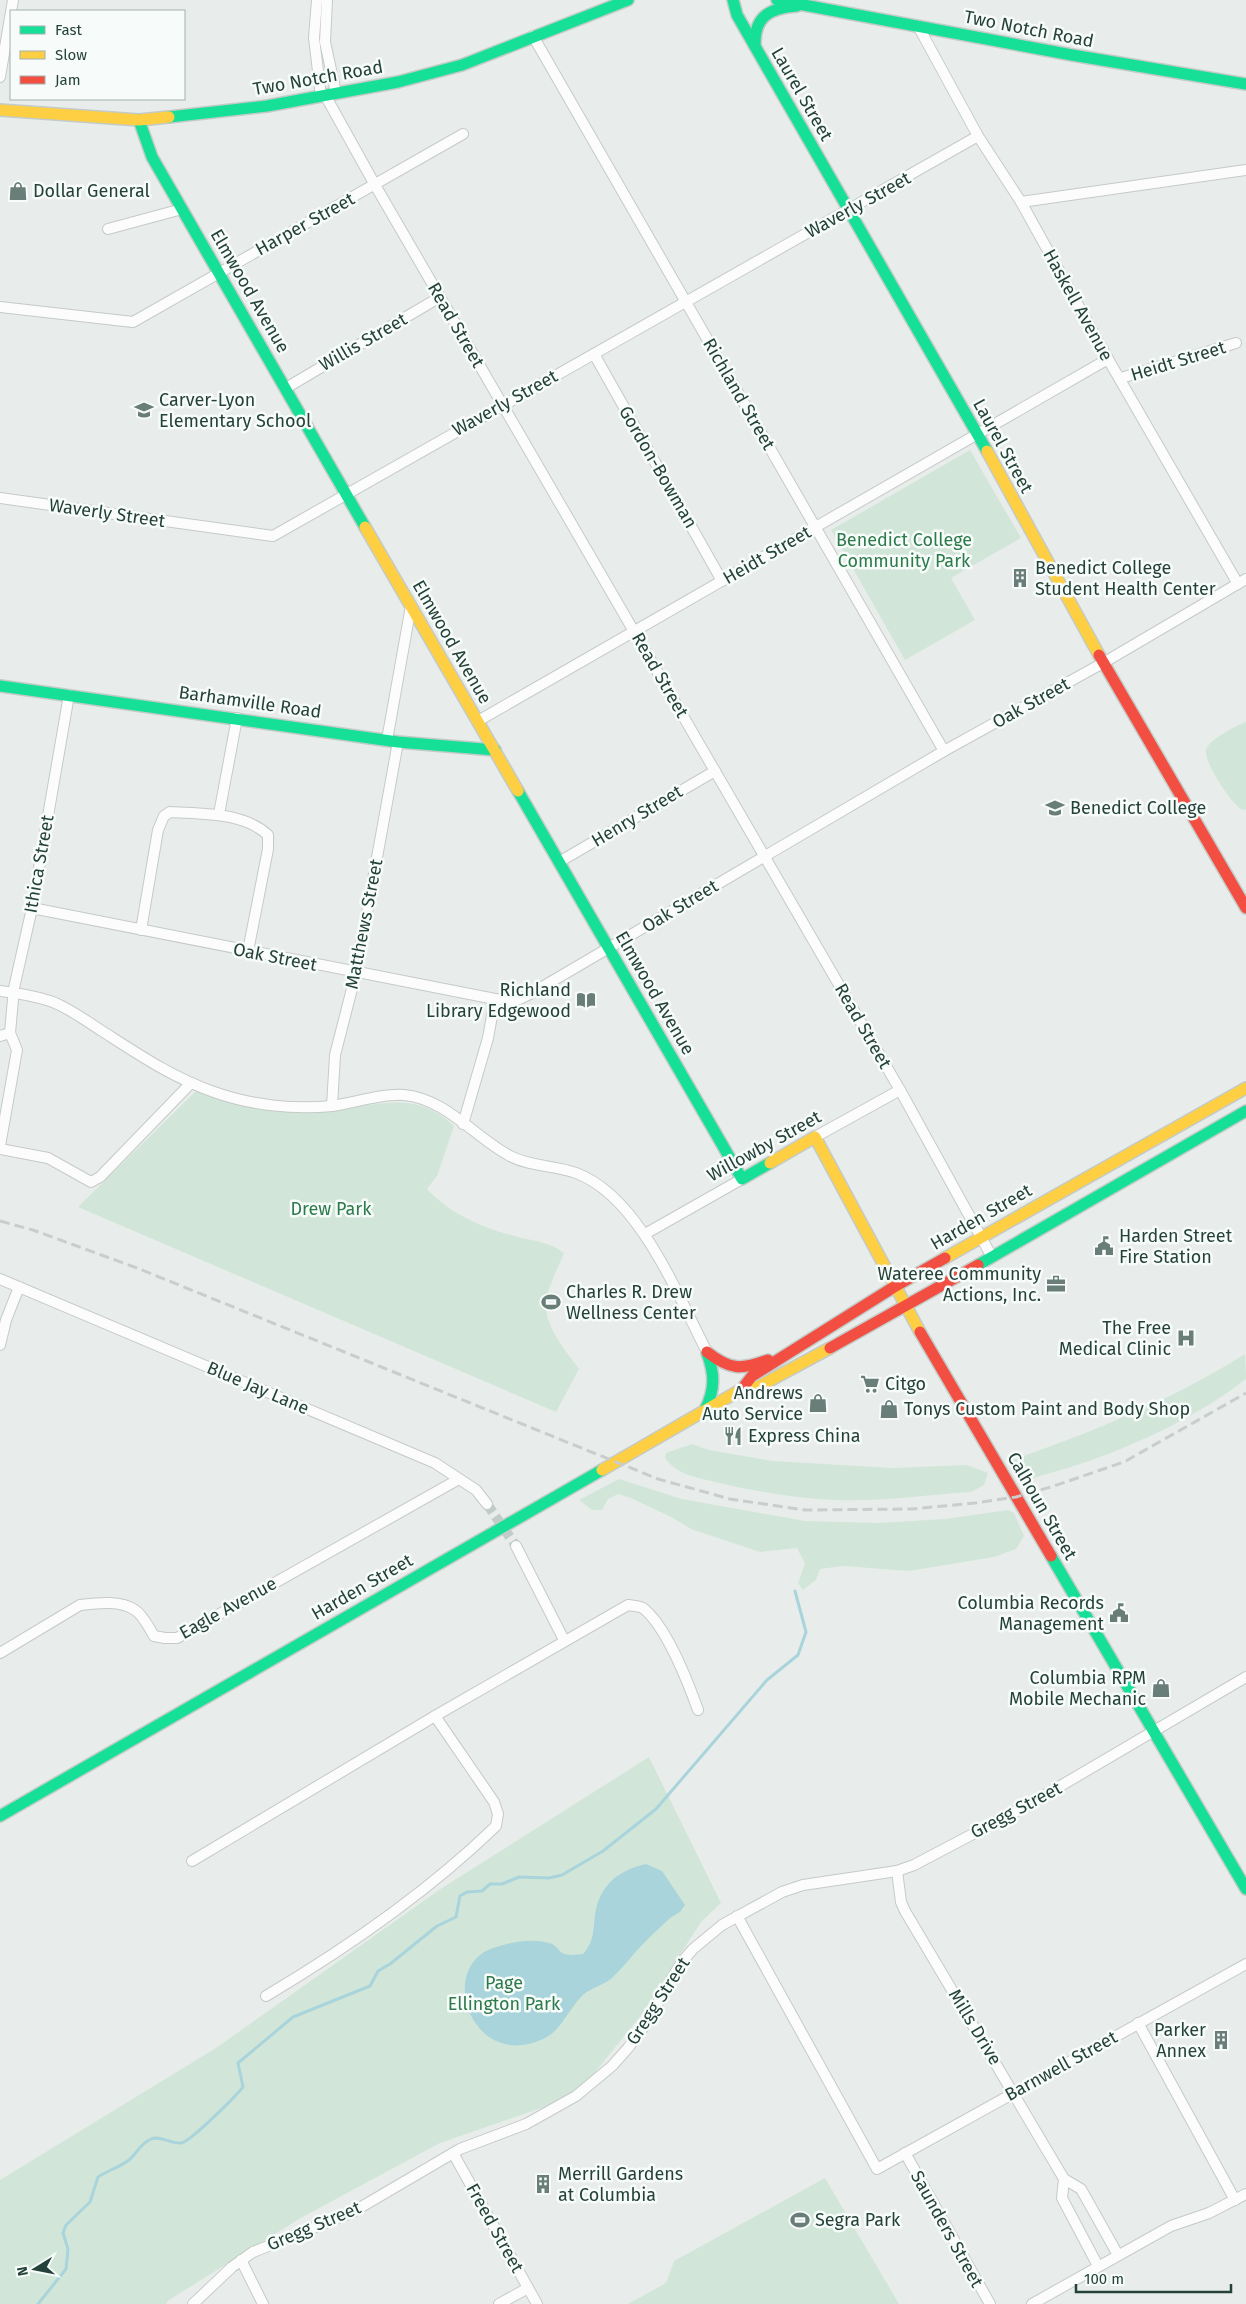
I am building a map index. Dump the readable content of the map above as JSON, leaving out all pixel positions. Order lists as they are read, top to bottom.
{
  "streets": {
    "street": [
      "Two Notch Road",
      "Laurel Street",
      "Waverly Street",
      "Harper Street",
      "Elmwood Avenue",
      "Haskell Avenue",
      "Read Street",
      "Willis Street",
      "Heidt Street",
      "Richland Street",
      "Gordon-Bowman",
      "Barhamville Road",
      "Oak Street",
      "Henry Street",
      "Ithica Street",
      "Matthews Street",
      "Willowby Street",
      "Harden Street",
      "Blue Jay Lane",
      "Calhoun Street",
      "Eagle Avenue",
      "Gregg Street",
      "Mills Drive",
      "Barnwell Street",
      "Freed Street",
      "Saunders Street"
    ]
  },
  "crossings": [
    ["Two Notch Road", "Elmwood Avenue"],
    ["Two Notch Road", "Haskell Avenue"],
    ["Two Notch Road", "Read Street"],
    ["Two Notch Road", "Richland Street"],
    ["Laurel Street", "Waverly Street"],
    ["Laurel Street", "Heidt Street"],
    ["Laurel Street", "Oak Street"],
    ["Waverly Street", "Elmwood Avenue"],
    ["Waverly Street", "Haskell Avenue"],
    ["Waverly Street", "Read Street"],
    ["Waverly Street", "Richland Street"],
    ["Waverly Street", "Gordon-Bowman"],
    ["Harper Street", "Elmwood Avenue"],
    ["Harper Street", "Read Street"],
    ["Elmwood Avenue", "Willis Street"],
    ["Elmwood Avenue", "Heidt Street"],
    ["Elmwood Avenue", "Barhamville Road"],
    ["Elmwood Avenue", "Oak Street"],
    ["Elmwood Avenue", "Henry Street"],
    ["Elmwood Avenue", "Matthews Street"],
    ["Elmwood Avenue", "Willowby Street"],
    ["Haskell Avenue", "Heidt Street"],
    ["Haskell Avenue", "Oak Street"],
    ["Read Street", "Willis Street"],
    ["Read Street", "Heidt Street"],
    ["Read Street", "Oak Street"],
    ["Read Street", "Henry Street"],
    ["Read Street", "Willowby Street"],
    ["Read Street", "Harden Street"],
    ["Heidt Street", "Richland Street"],
    ["Heidt Street", "Gordon-Bowman"],
    ["Richland Street", "Oak Street"],
    ["Barhamville Road", "Ithica Street"],
    ["Barhamville Road", "Matthews Street"],
    ["Oak Street", "Ithica Street"],
    ["Oak Street", "Matthews Street"],
    ["Willowby Street", "Calhoun Street"],
    ["Harden Street", "Calhoun Street"],
    ["Blue Jay Lane", "Eagle Avenue"],
    ["Calhoun Street", "Gregg Street"],
    ["Gregg Street", "Mills Drive"],
    ["Gregg Street", "Barnwell Street"],
    ["Gregg Street", "Freed Street"],
    ["Mills Drive", "Barnwell Street"],
    ["Barnwell Street", "Saunders Street"]
  ],
  "parks": ["Benedict College Community Park", "Drew Park", "Page Ellington Park"],
  "places": {
    "shop": [
      "Dollar General",
      "Andrews Auto Service",
      "Tonys Custom Paint and Body Shop",
      "Columbia RPM Mobile Mechanic"
    ],
    "school or university": ["Carver-Lyon Elementary School", "Benedict College"],
    "building": ["Benedict College Student Health Center", "Parker Annex", "Merrill Gardens at Columbia"],
    "library": ["Richland Library Edgewood"],
    "public building": ["Harden Street Fire Station", "Columbia Records Management"],
    "office": ["Wateree Community Actions, Inc."],
    "sports": ["Charles R. Drew Wellness Center", "Segra Park"],
    "hospital": ["The Free Medical Clinic"],
    "supermarket": ["Citgo"],
    "restaurant": ["Express China"]
  },
  "legend": ["Fast", "Slow", "Jam"],
  "scale_bar": "100 m",
  "north": "left"
}
